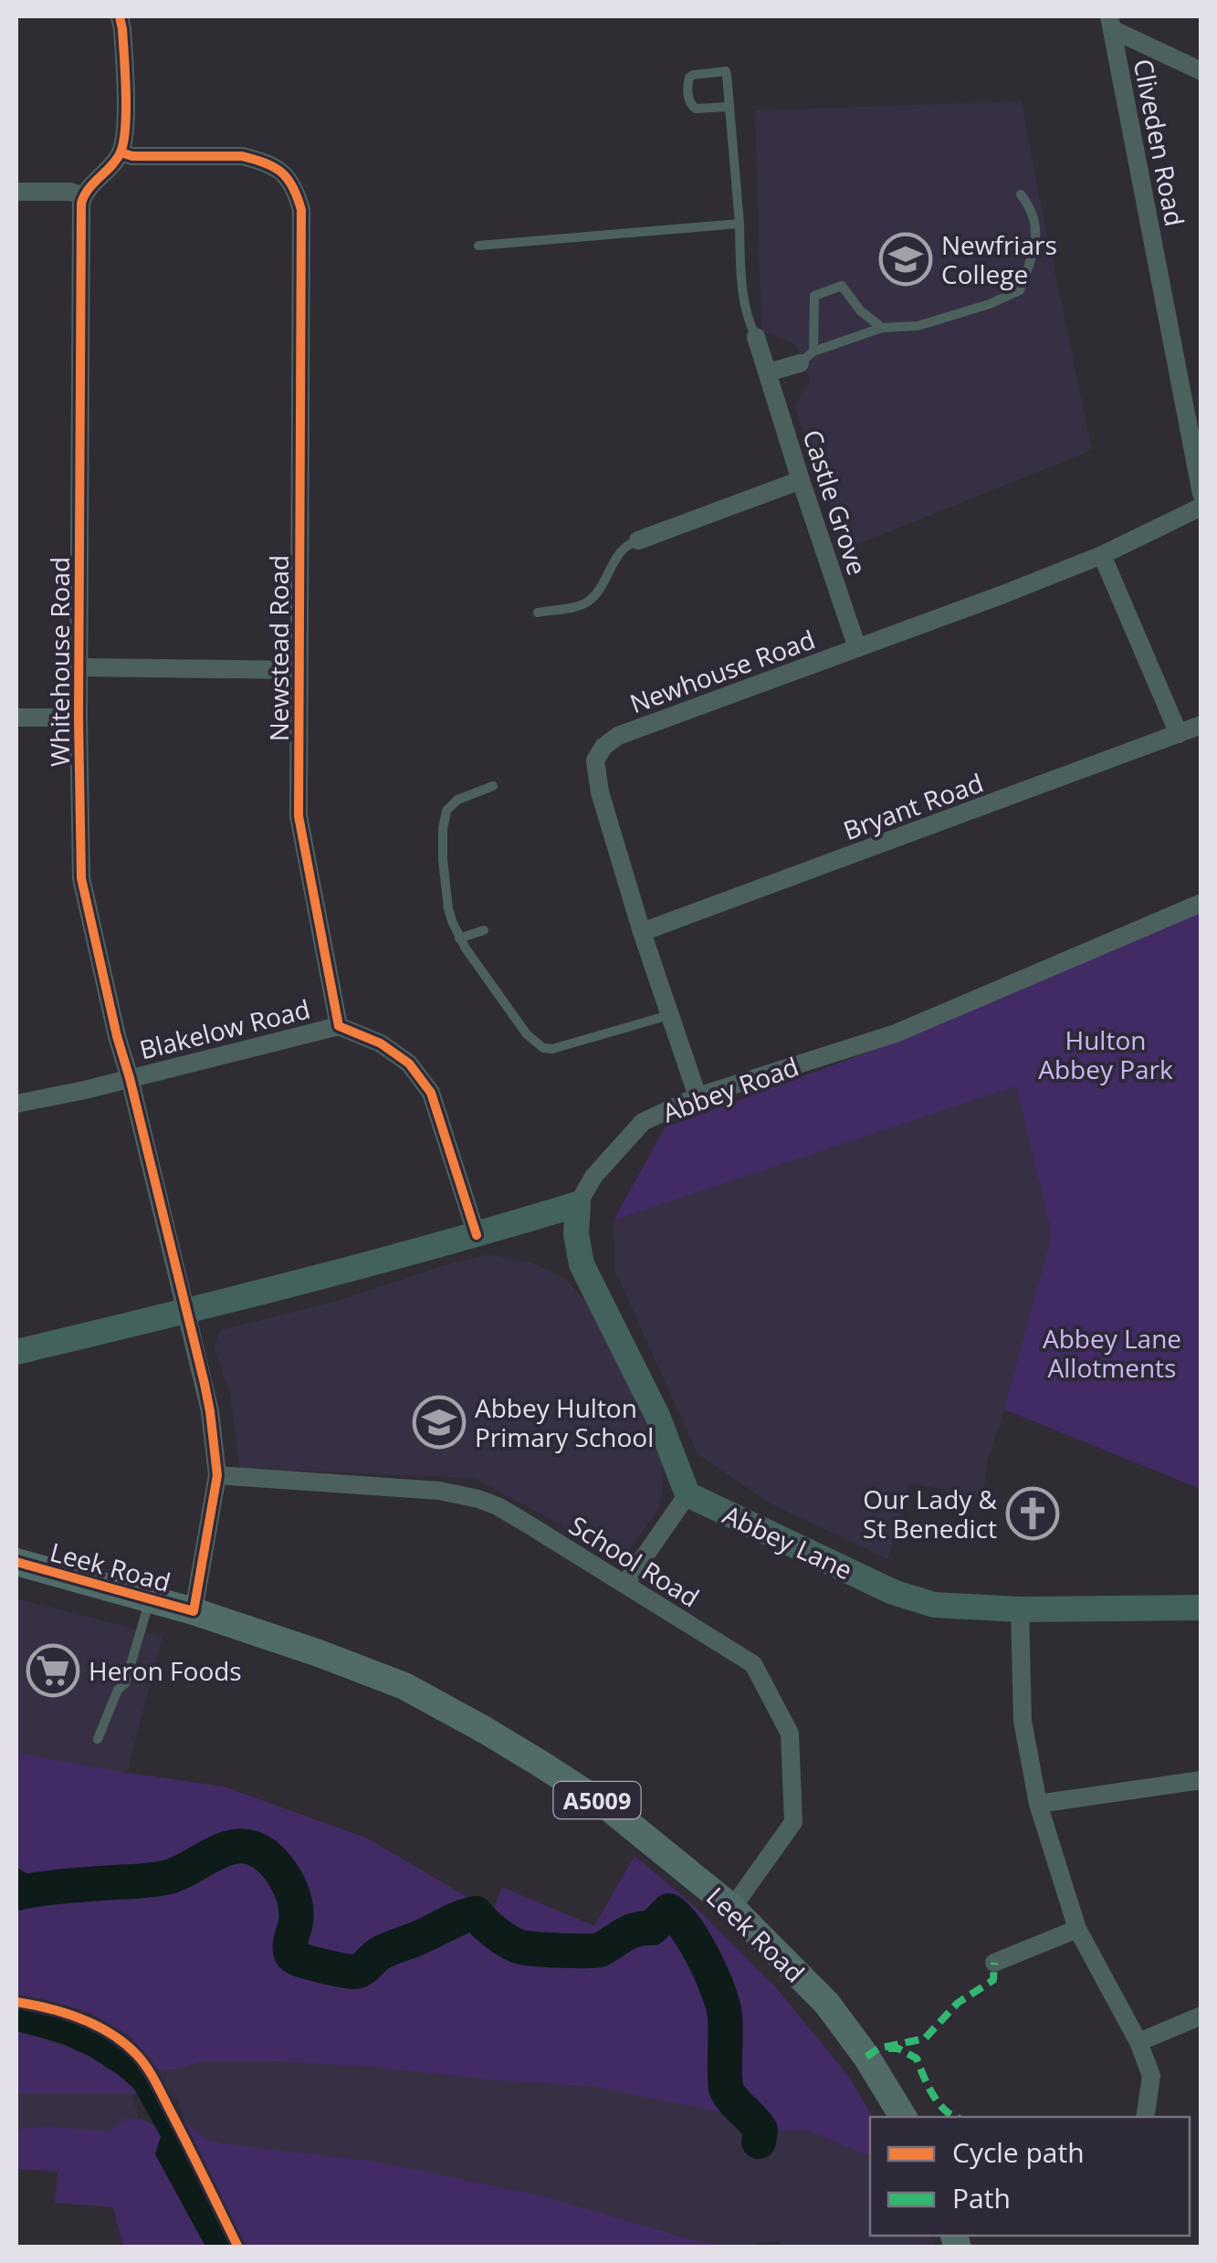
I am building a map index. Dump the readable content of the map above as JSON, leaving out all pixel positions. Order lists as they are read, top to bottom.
{
  "streets": {
    "main road": ["Leek Road", "A5009"],
    "street": [
      "Cliveden Road",
      "Castle Grove",
      "Newstead Road",
      "Whitehouse Road",
      "Newhouse Road",
      "Bryant Road",
      "Blakelow Road",
      "Abbey Road",
      "Abbey Lane",
      "School Road"
    ]
  },
  "crossings": [
    ["Castle Grove", "Newhouse Road"],
    ["Newstead Road", "Blakelow Road"],
    ["Whitehouse Road", "Blakelow Road"],
    ["Newhouse Road", "Bryant Road"],
    ["Newhouse Road", "Abbey Road"],
    ["School Road", "Leek Road"]
  ],
  "parks": ["Hulton Abbey Park", "Abbey Lane Allotments"],
  "places": {
    "school or university": ["Newfriars College", "Abbey Hulton Primary School"],
    "church": ["Our Lady & St Benedict"],
    "supermarket": ["Heron Foods"]
  },
  "legend": ["Cycle path", "Path"]
}
